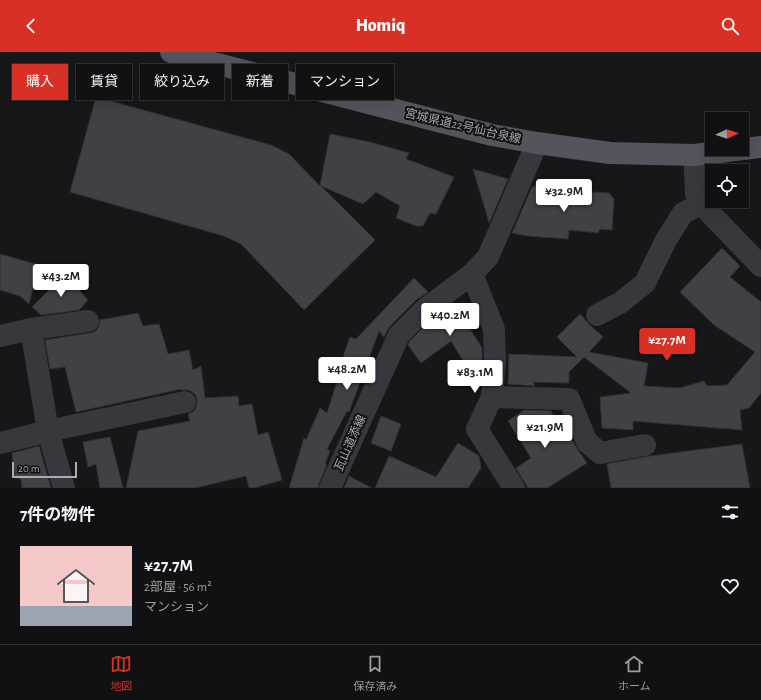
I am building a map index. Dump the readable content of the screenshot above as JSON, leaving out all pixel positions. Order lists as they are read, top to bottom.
{
  "streets": {
    "main road": ["宮城県道22号仙台泉線"],
    "street": ["瓦山道添線"]
  },
  "crossings": [
    ["宮城県道22号仙台泉線", "瓦山道添線"]
  ],
  "scale_bar": "20 m",
  "north": "right",
  "page": {
    "header": "Homiq",
    "chip": [
      "購入",
      "賃貸",
      "絞り込み",
      "新着",
      "マンション"
    ],
    "price": [
      "¥32.9M",
      "¥43.2M",
      "¥40.2M",
      "¥27.7M",
      "¥48.2M",
      "¥83.1M",
      "¥21.9M"
    ],
    "scale": "20 m",
    "heading": "7件の物件",
    "list": [
      {
        "name": "¥27.7M",
        "note": "2部屋 · 56 m² · マンション"
      }
    ],
    "tabs": ["地図", "保存済み", "ホーム"]
  }
}
